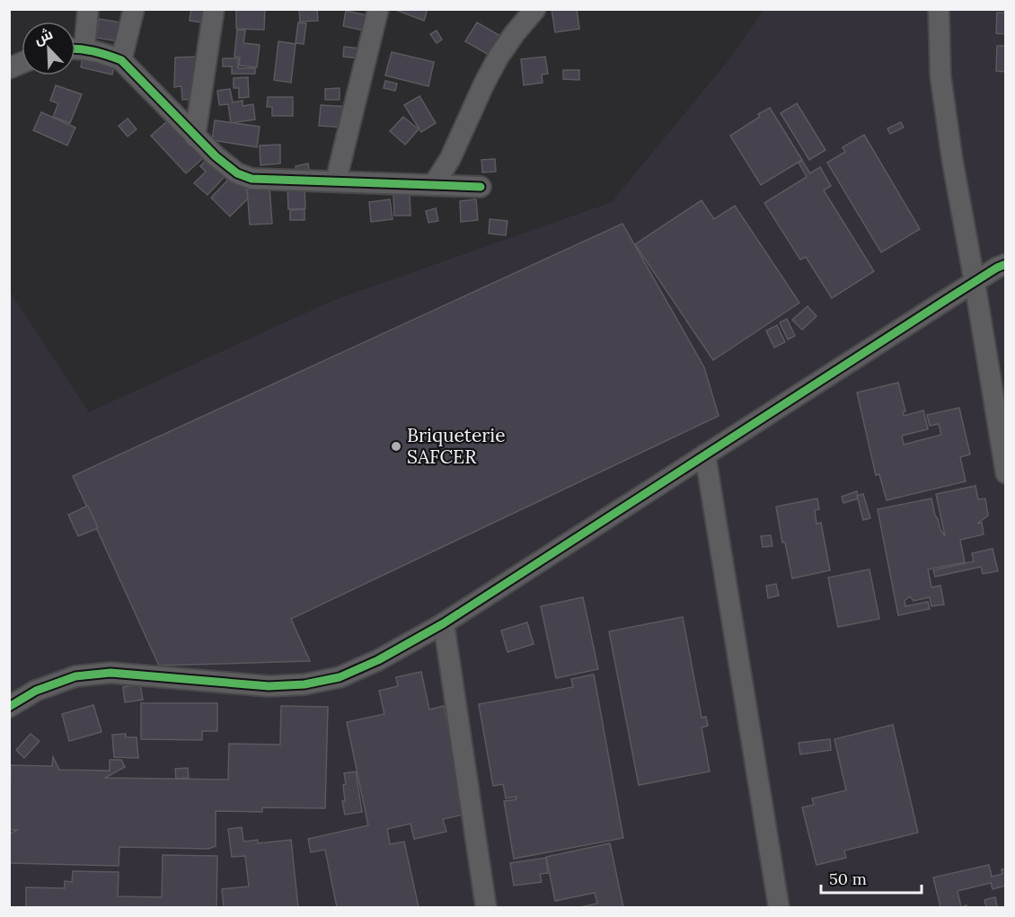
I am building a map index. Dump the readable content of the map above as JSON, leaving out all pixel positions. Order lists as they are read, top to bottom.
{
  "places": ["Briqueterie SAFCER"],
  "scale_bar": "50 m",
  "north": "top left"
}
